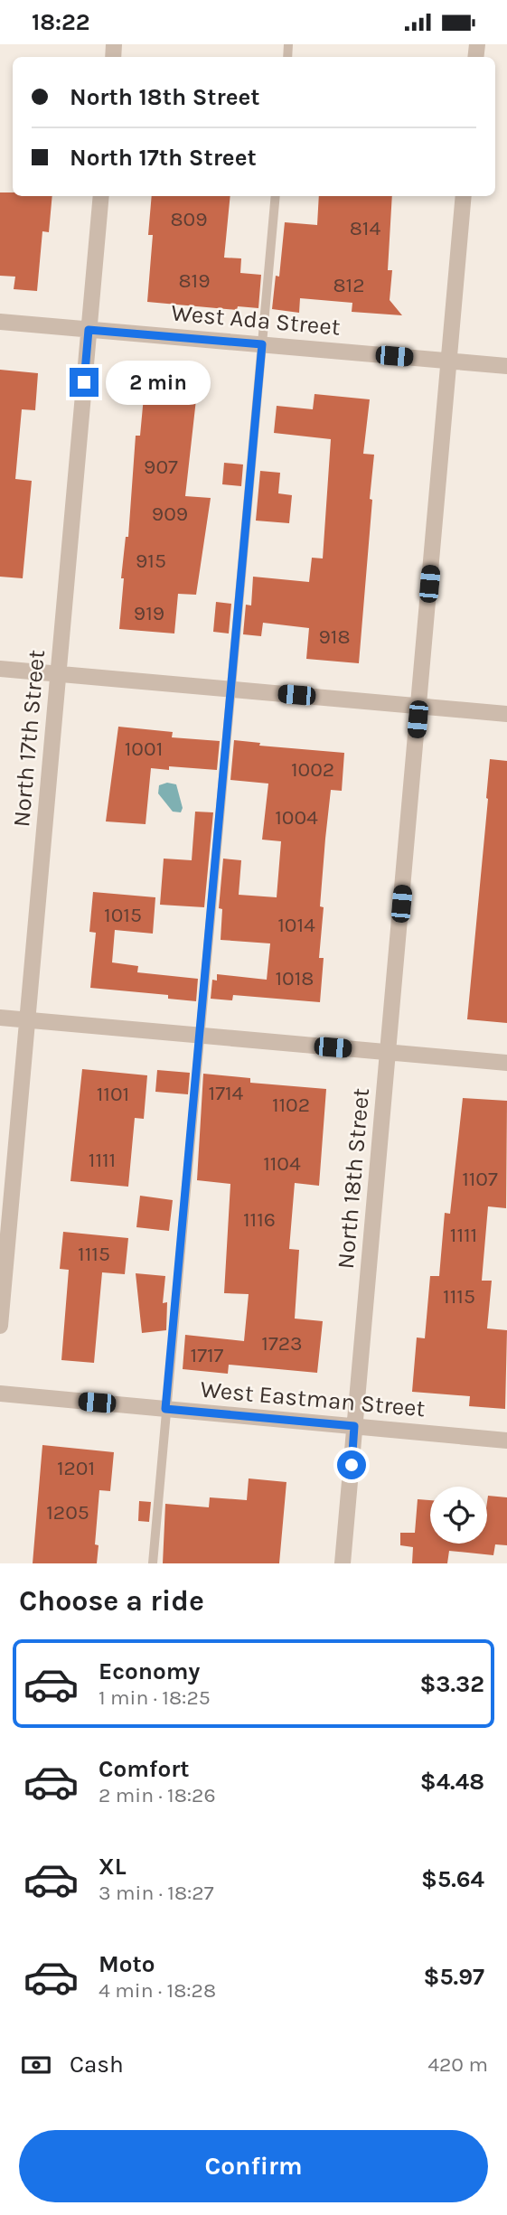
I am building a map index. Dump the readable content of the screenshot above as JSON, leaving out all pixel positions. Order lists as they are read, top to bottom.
{
  "streets": {
    "street": [
      "West Ada Street",
      "North 17th Street",
      "North 18th Street",
      "West Eastman Street"
    ]
  },
  "crossings": [
    ["West Ada Street", "North 17th Street"],
    ["West Ada Street", "North 18th Street"],
    ["North 18th Street", "West Eastman Street"]
  ],
  "house_numbers": [
    "809",
    "814",
    "819",
    "812",
    "907",
    "909",
    "915",
    "919",
    "918",
    "1001",
    "1002",
    "1004",
    "1015",
    "1014",
    "1018",
    "1714",
    "1101",
    "1102",
    "1111",
    "1104",
    "1107",
    "1116",
    "1111",
    "1115",
    "1115",
    "1723",
    "1717",
    "1201",
    "1205"
  ],
  "page": {
    "status": "18:22",
    "banner": ["North 18th Street", "North 17th Street"],
    "bubble": "2 min",
    "heading": "Choose a ride",
    "list": [
      {
        "name": "Economy",
        "note": "1 min · 18:25",
        "value": "$3.32"
      },
      {
        "name": "Comfort",
        "note": "2 min · 18:26",
        "value": "$4.48"
      },
      {
        "name": "XL",
        "note": "3 min · 18:27",
        "value": "$5.64"
      },
      {
        "name": "Moto",
        "note": "4 min · 18:28",
        "value": "$5.97"
      }
    ],
    "pay": ["Cash", "420 m"],
    "buttons": "Confirm"
  }
}
